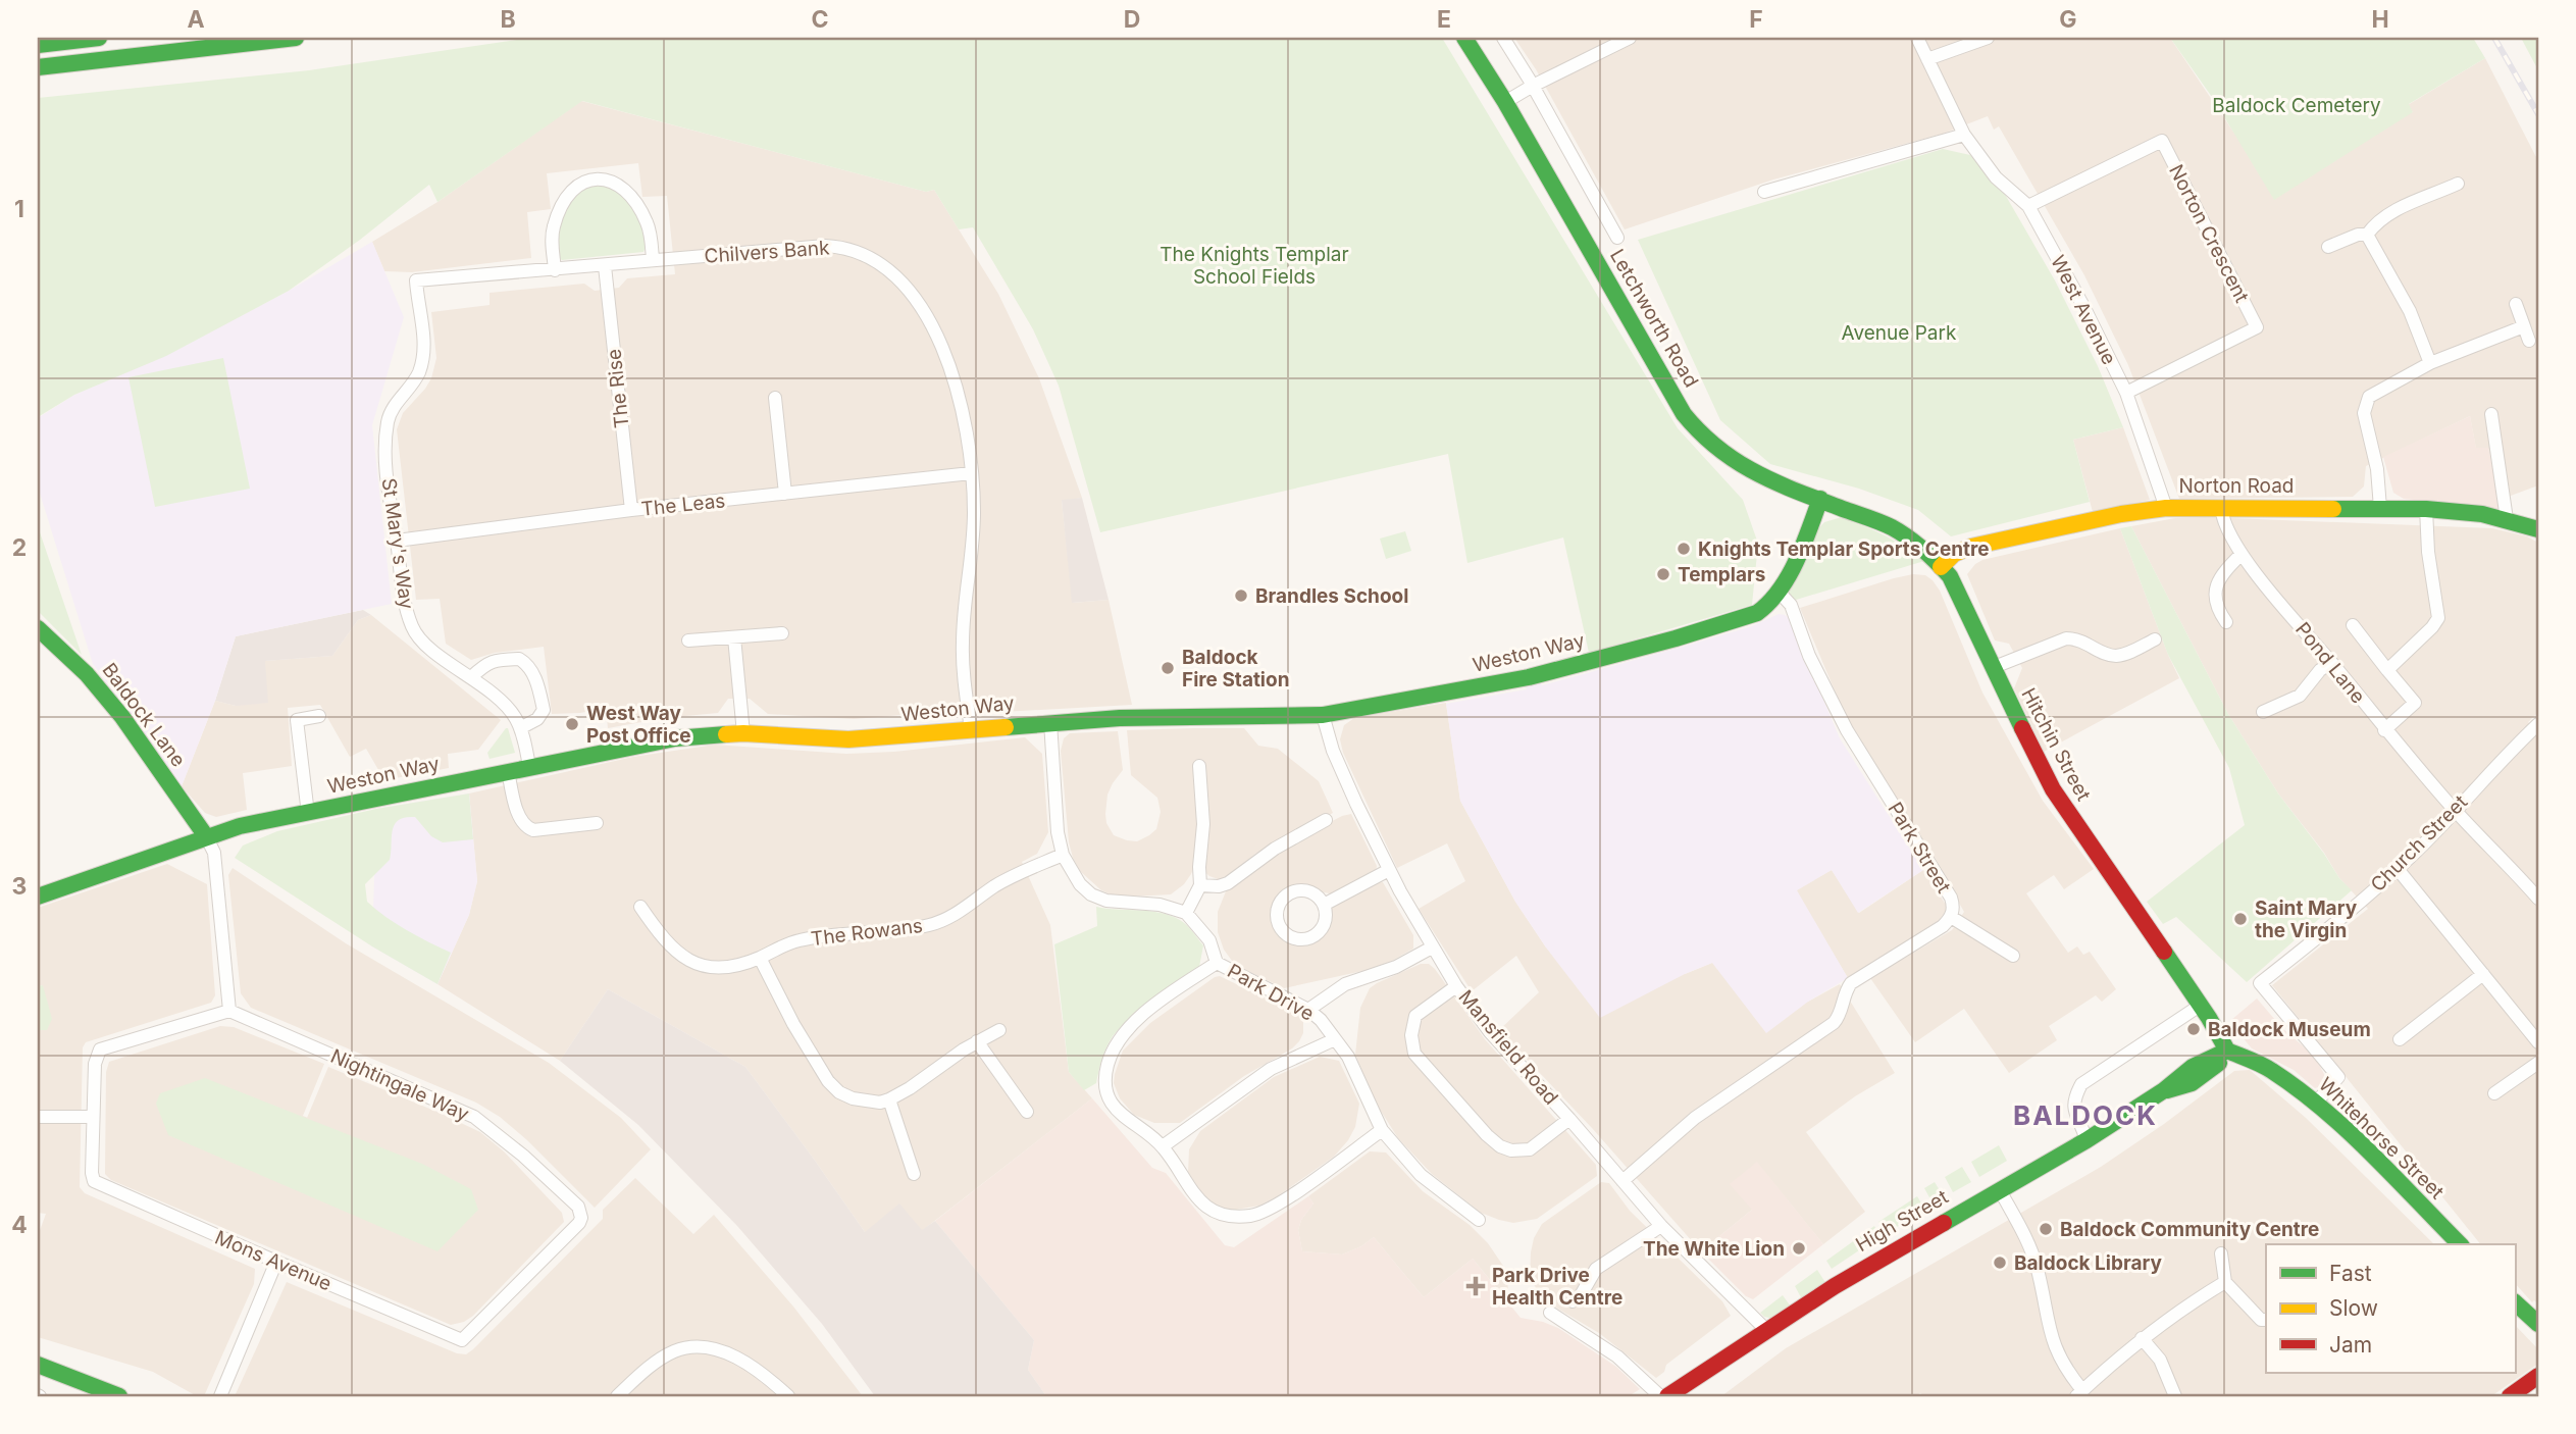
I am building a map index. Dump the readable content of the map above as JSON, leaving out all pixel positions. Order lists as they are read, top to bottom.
{
  "streets": {
    "main road": [
      "Letchworth Road",
      "Norton Road",
      "Weston Way",
      "Baldock Lane",
      "Hitchin Street",
      "Whitehorse Street",
      "High Street"
    ],
    "street": [
      "Norton Crescent",
      "Chilvers Bank",
      "West Avenue",
      "The Rise",
      "The Leas",
      "St Mary's Way",
      "Pond Lane",
      "Church Street",
      "Park Street",
      "The Rowans",
      "Park Drive",
      "Mansfield Road",
      "Nightingale Way",
      "Mons Avenue"
    ]
  },
  "crossings": [
    ["Norton Crescent", "West Avenue"],
    ["Chilvers Bank", "The Rise"],
    ["Chilvers Bank", "The Leas"],
    ["Chilvers Bank", "St Mary's Way"],
    ["Chilvers Bank", "Weston Way"],
    ["West Avenue", "Norton Road"],
    ["Letchworth Road", "Weston Way"],
    ["Letchworth Road", "Hitchin Street"],
    ["The Rise", "The Leas"],
    ["Norton Road", "Pond Lane"],
    ["Norton Road", "Hitchin Street"],
    ["The Leas", "St Mary's Way"],
    ["St Mary's Way", "Weston Way"],
    ["Weston Way", "Baldock Lane"],
    ["Weston Way", "Hitchin Street"],
    ["Weston Way", "Park Street"],
    ["Weston Way", "Mansfield Road"],
    ["Pond Lane", "Church Street"],
    ["Hitchin Street", "Whitehorse Street"],
    ["Hitchin Street", "High Street"],
    ["Church Street", "Whitehorse Street"],
    ["Park Street", "Mansfield Road"],
    ["Mansfield Road", "High Street"],
    ["Nightingale Way", "Mons Avenue"],
    ["Whitehorse Street", "High Street"]
  ],
  "districts": ["BALDOCK"],
  "parks": ["Baldock Cemetery", "The Knights Templar School Fields", "Avenue Park"],
  "places": {
    "other": [
      "Knights Templar Sports Centre",
      "Templars",
      "Brandles School",
      "Baldock Fire Station",
      "West Way Post Office",
      "Saint Mary the Virgin",
      "Baldock Museum",
      "Baldock Community Centre",
      "The White Lion",
      "Baldock Library"
    ],
    "health": ["Park Drive Health Centre"]
  },
  "legend": ["Fast", "Slow", "Jam"],
  "grid": {
    "columns": [
      "A",
      "B",
      "C",
      "D",
      "E",
      "F",
      "G",
      "H"
    ],
    "rows": [
      "1",
      "2",
      "3",
      "4"
    ]
  }
}
